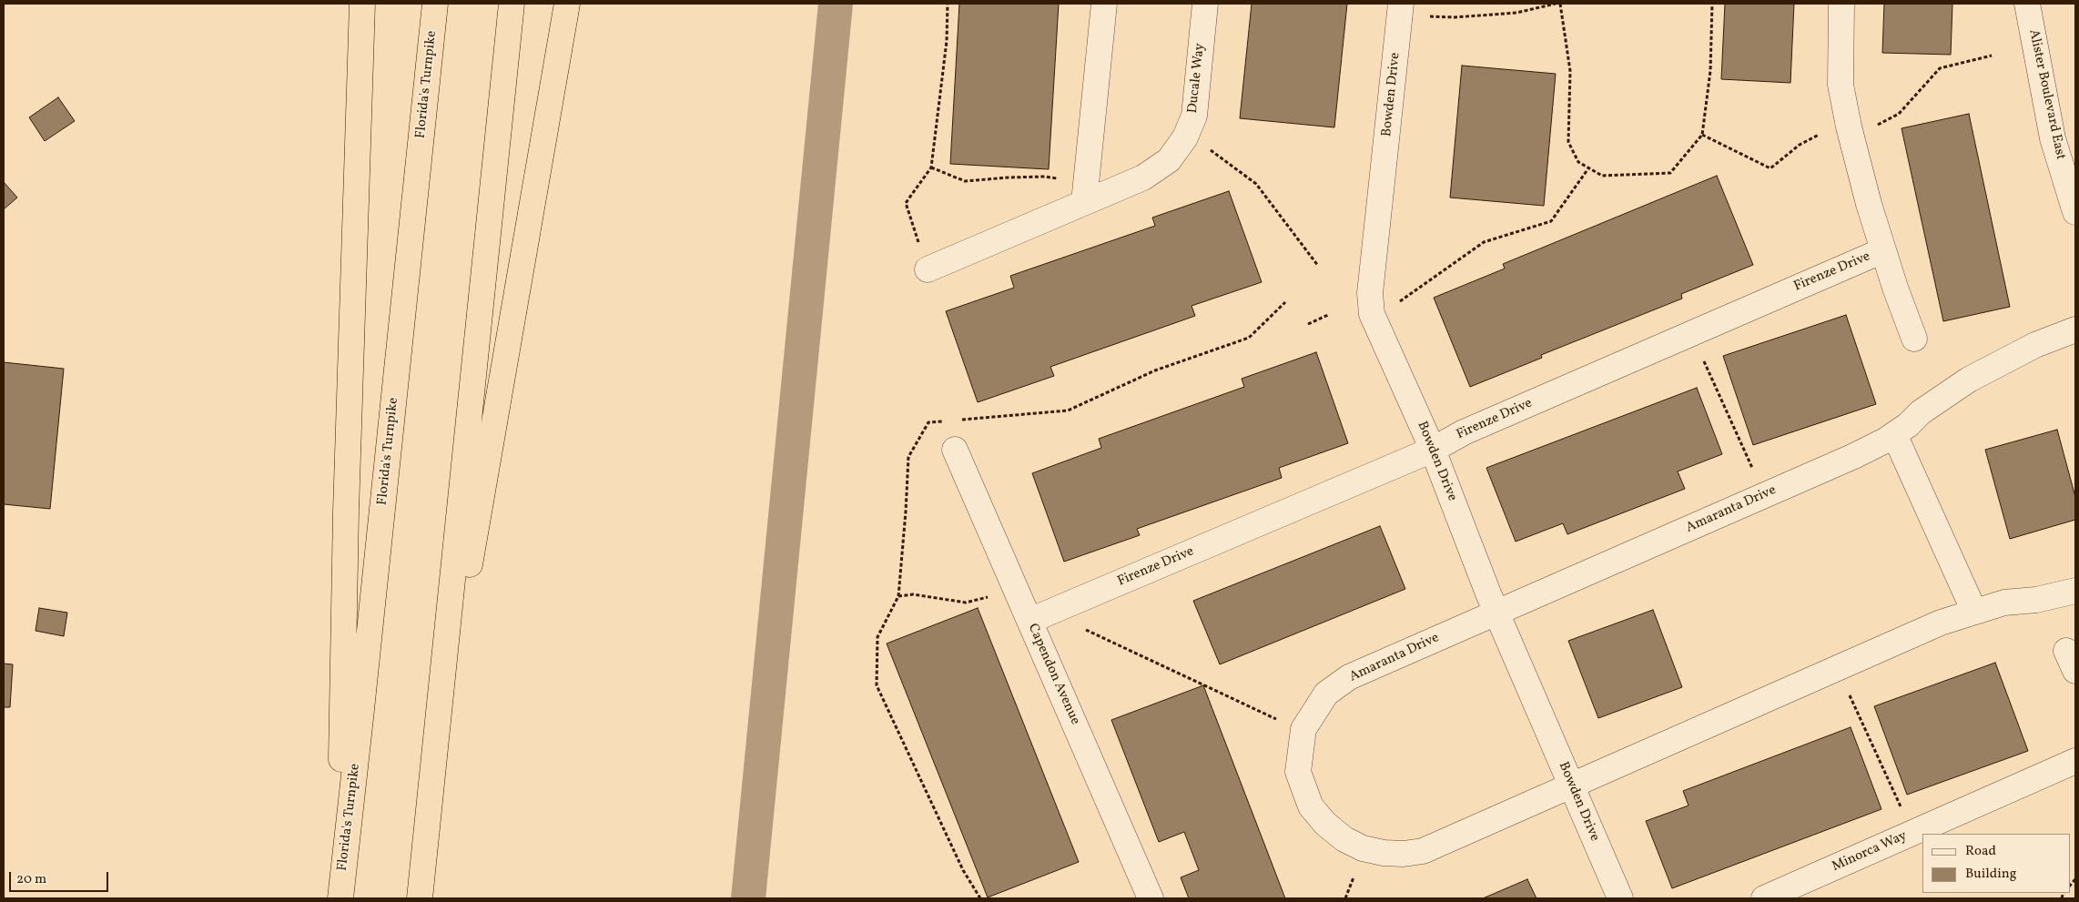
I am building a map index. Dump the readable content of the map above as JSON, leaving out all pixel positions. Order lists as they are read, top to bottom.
{
  "streets": {
    "highway": ["Florida's Turnpike"],
    "street": [
      "Ducale Way",
      "Bowden Drive",
      "Alister Boulevard East",
      "Firenze Drive",
      "Amaranta Drive",
      "Capendon Avenue",
      "Minorca Way"
    ]
  },
  "crossings": [
    ["Bowden Drive", "Firenze Drive"],
    ["Bowden Drive", "Amaranta Drive"],
    ["Firenze Drive", "Capendon Avenue"]
  ],
  "legend": ["Road", "Building"],
  "scale_bar": "20 m"
}
